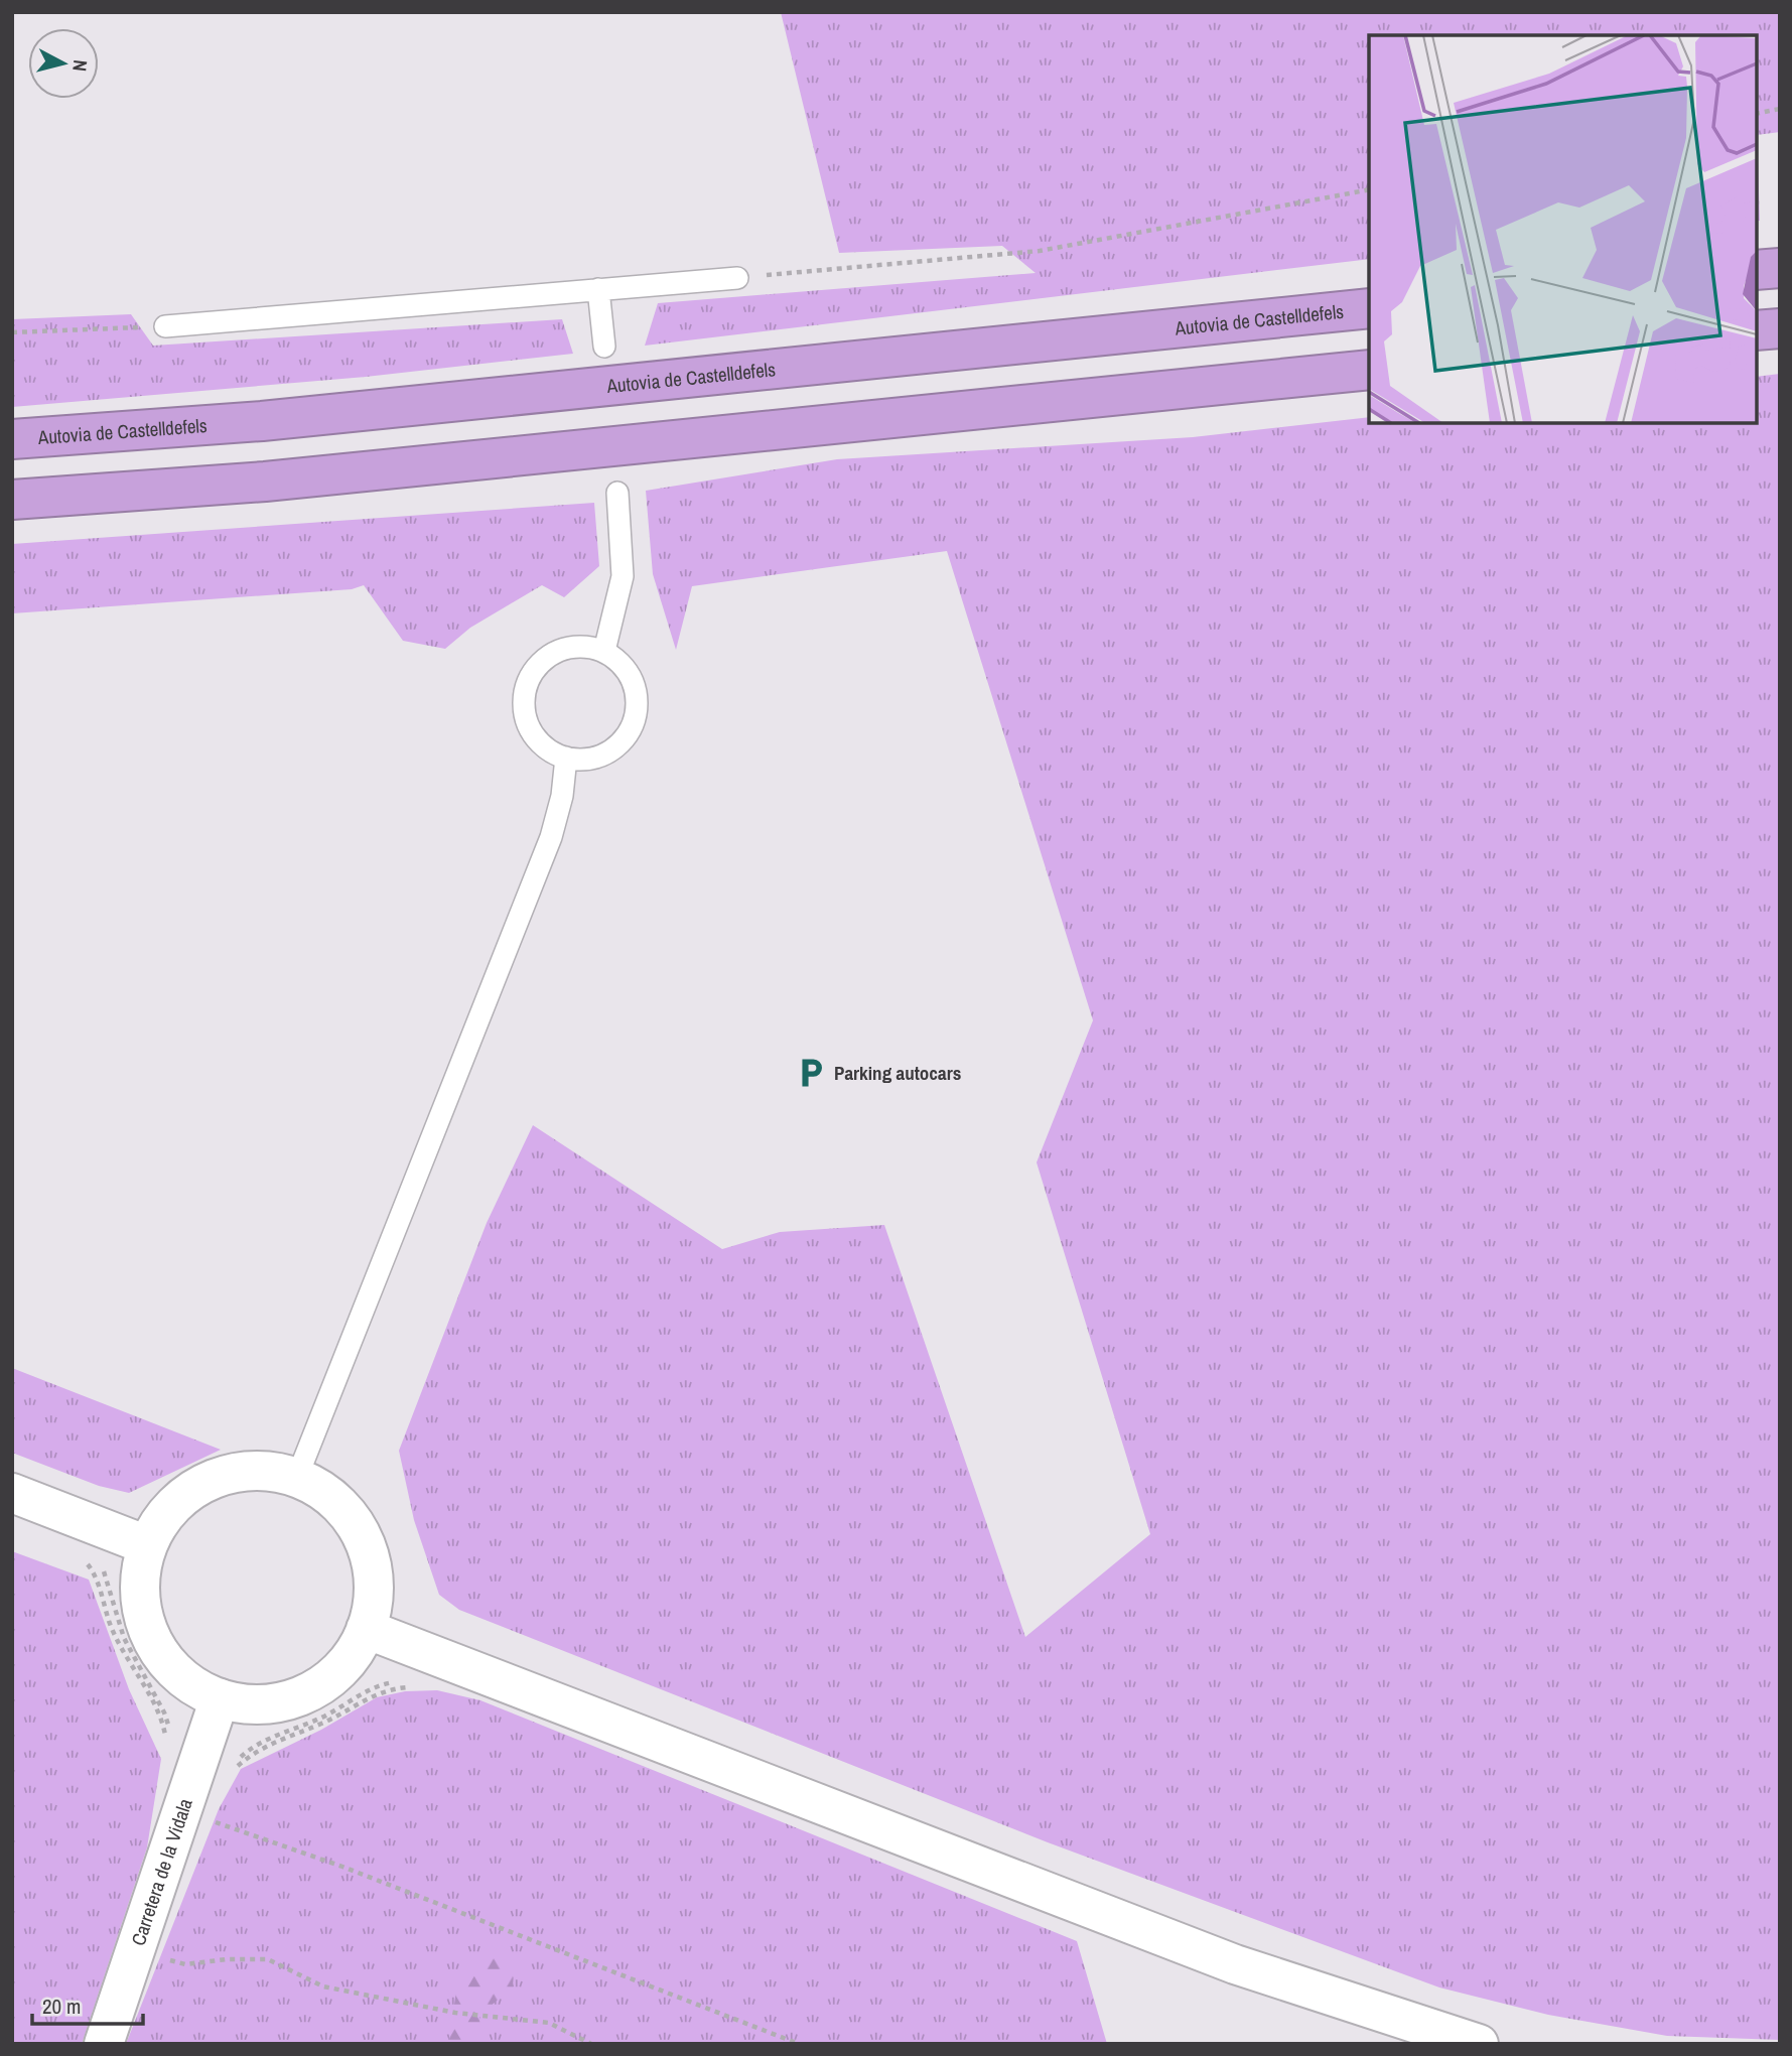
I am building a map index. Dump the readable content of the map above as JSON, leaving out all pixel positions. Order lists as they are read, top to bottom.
{
  "streets": {
    "highway": ["Autovia de Castelldefels"],
    "street": ["Carretera de la Vidala"]
  },
  "places": {
    "parking": ["Parking autocars"]
  },
  "scale_bar": "20 m",
  "north": "right"
}
